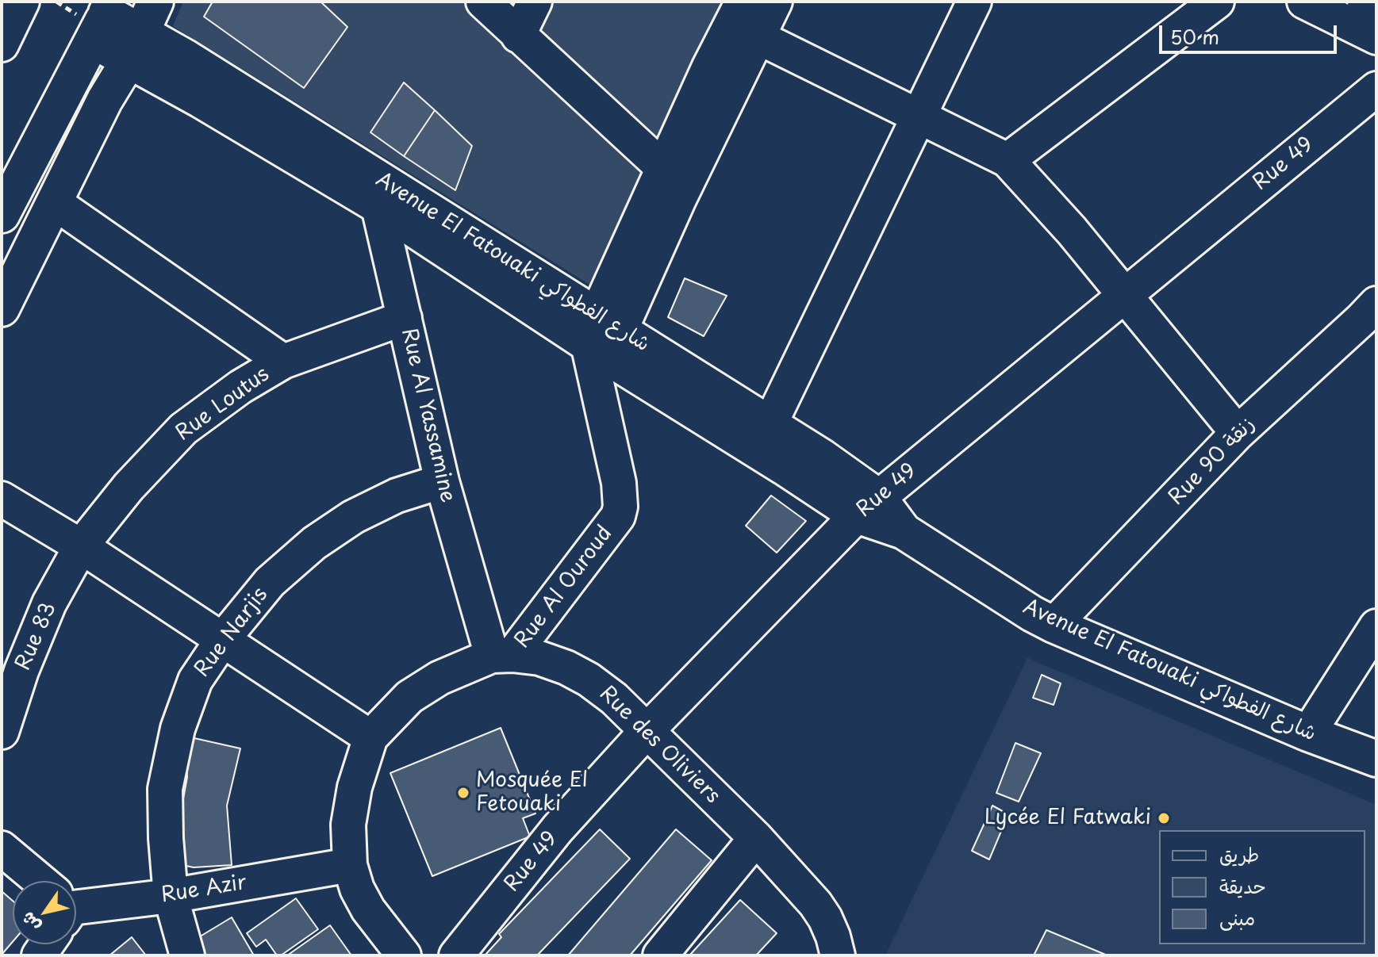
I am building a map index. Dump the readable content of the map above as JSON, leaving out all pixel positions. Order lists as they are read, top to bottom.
{
  "streets": {
    "main road": ["Avenue El Fatouaki شارع الفطواكي"],
    "street": [
      "Rue 49",
      "Rue Loutus",
      "Rue Al Yassamine",
      "Rue 90 زنقة",
      "Rue Al Ouroud",
      "Rue Narjis",
      "Rue 83",
      "Rue des Oliviers",
      "Rue Azir"
    ]
  },
  "crossings": [
    ["Rue 49", "Avenue El Fatouaki شارع الفطواكي"],
    ["Rue 49", "Rue des Oliviers"],
    ["Avenue El Fatouaki شارع الفطواكي", "Rue Al Yassamine"],
    ["Avenue El Fatouaki شارع الفطواكي", "Rue 90 زنقة"],
    ["Avenue El Fatouaki شارع الفطواكي", "Rue Al Ouroud"],
    ["Rue Loutus", "Rue Al Yassamine"],
    ["Rue Loutus", "Rue 83"],
    ["Rue Al Yassamine", "Rue Al Ouroud"],
    ["Rue Al Yassamine", "Rue Narjis"],
    ["Rue Al Yassamine", "Rue des Oliviers"],
    ["Rue Al Ouroud", "Rue des Oliviers"],
    ["Rue Narjis", "Rue Azir"]
  ],
  "places": ["Mosquée El Fetouaki", "Lycée El Fatwaki"],
  "legend": ["طريق", "حديقة", "مبنى"],
  "scale_bar": "50 m",
  "north": "bottom left"
}
